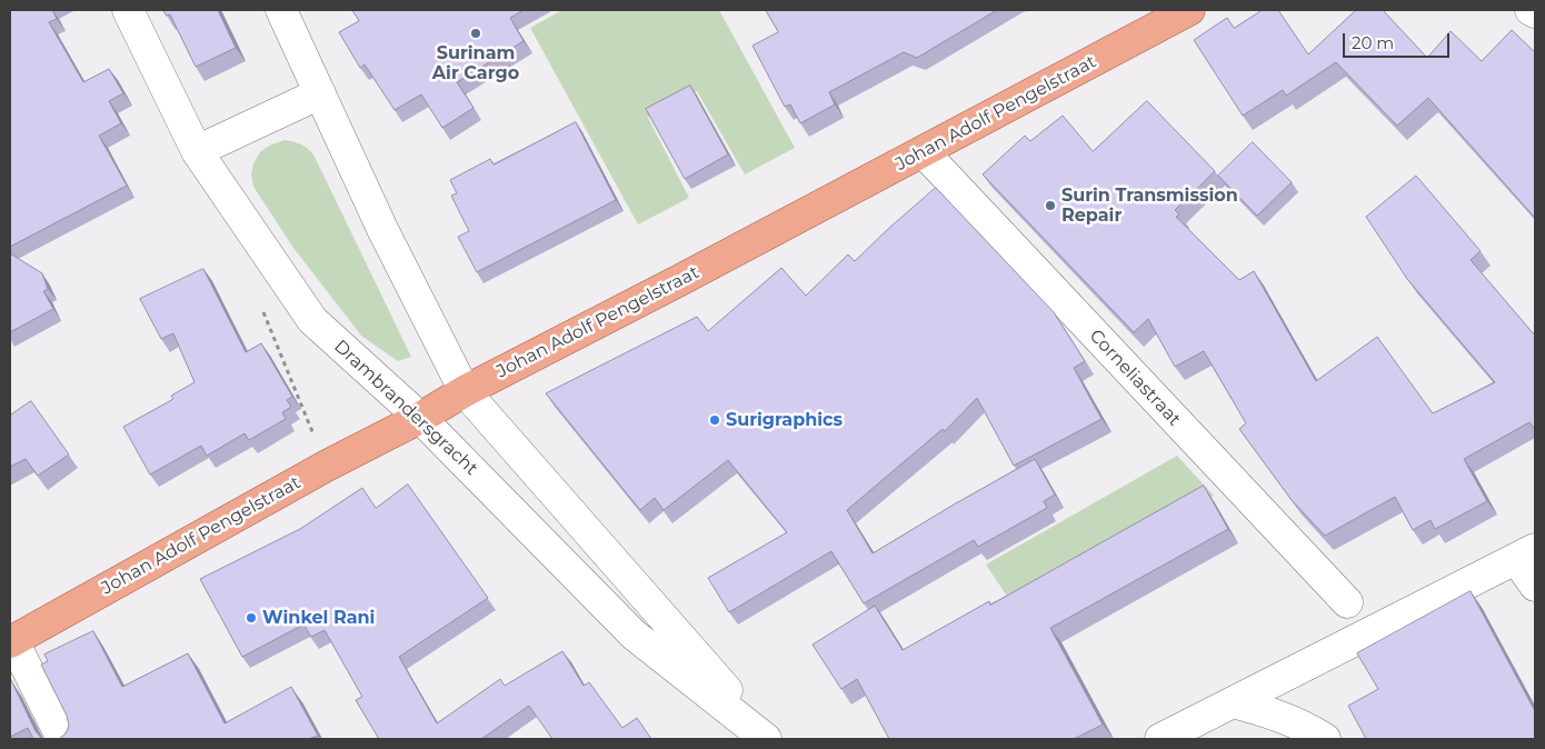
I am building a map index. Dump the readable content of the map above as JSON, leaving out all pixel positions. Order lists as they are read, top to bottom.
{
  "streets": {
    "main road": ["Johan Adolf Pengelstraat"],
    "street": ["Corneliastraat", "Drambrandersgracht"]
  },
  "crossings": [
    ["Johan Adolf Pengelstraat", "Corneliastraat"],
    ["Johan Adolf Pengelstraat", "Drambrandersgracht"]
  ],
  "places": [
    "Surinam Air Cargo",
    "Surin Transmission Repair",
    "Surigraphics",
    "Winkel Rani"
  ],
  "scale_bar": "20 m"
}
